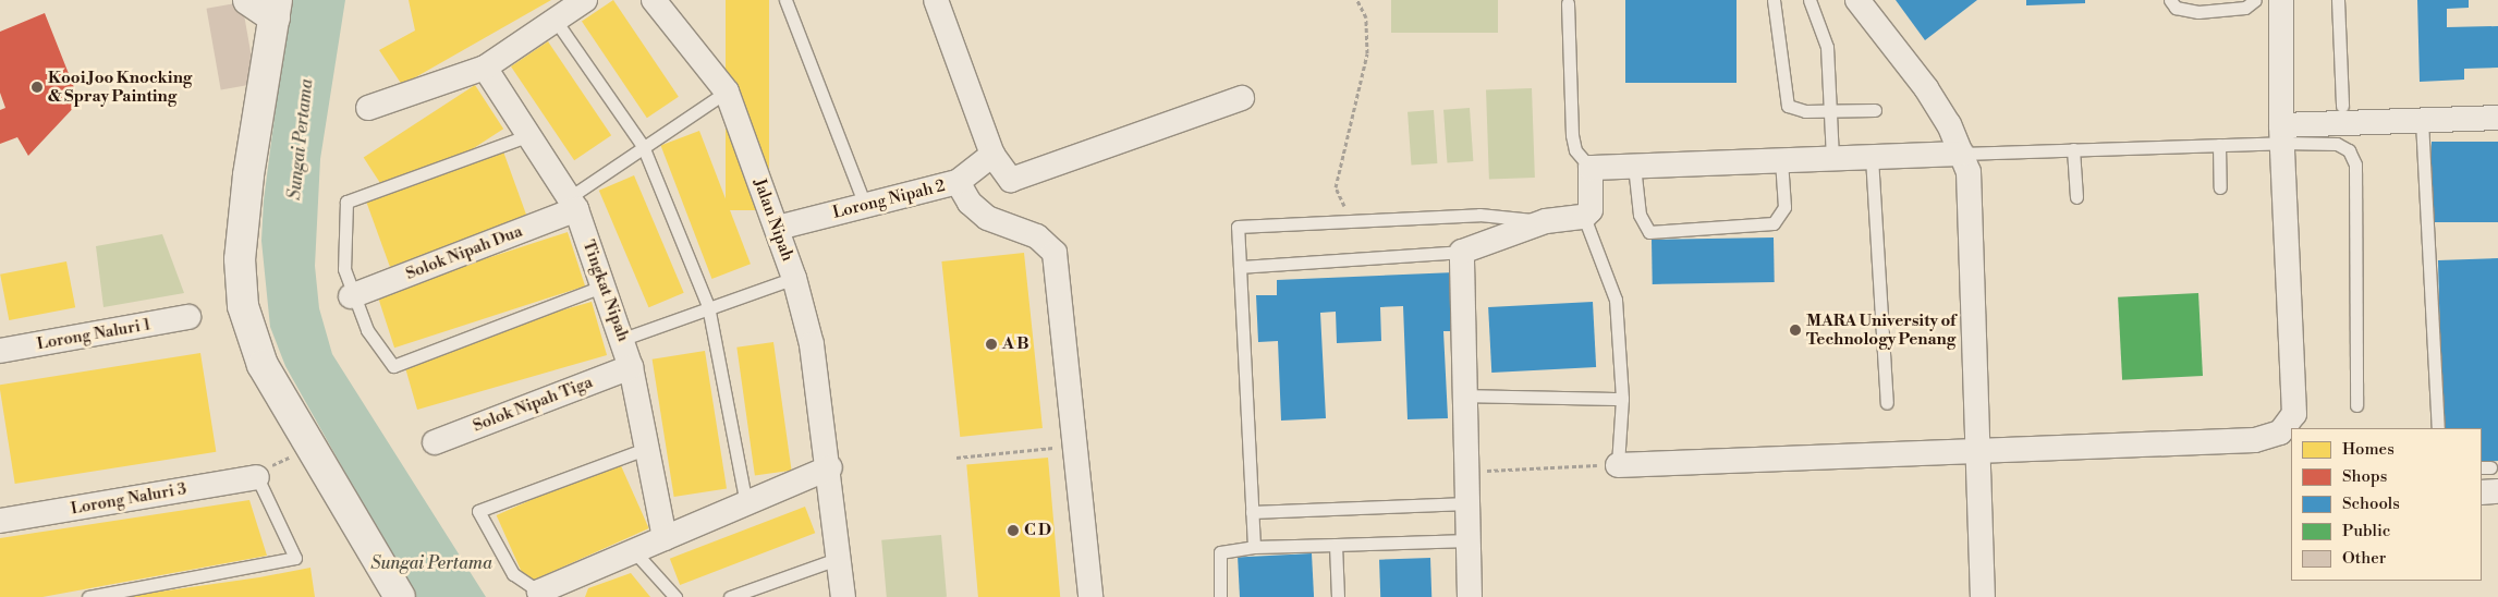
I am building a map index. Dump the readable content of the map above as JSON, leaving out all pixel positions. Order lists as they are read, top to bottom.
{
  "streets": {
    "street": [
      "Lorong Nipah 2",
      "Jalan Nipah",
      "Solok Nipah Dua",
      "Tingkat Nipah",
      "Lorong Naluri 1",
      "Solok Nipah Tiga",
      "Lorong Naluri 3"
    ]
  },
  "crossings": [
    ["Lorong Nipah 2", "Jalan Nipah"],
    ["Solok Nipah Dua", "Tingkat Nipah"],
    ["Tingkat Nipah", "Solok Nipah Tiga"]
  ],
  "water": ["Sungai Pertama"],
  "places": [
    "Kooi Joo Knocking & Spray Painting",
    "MARA University of Technology Penang",
    "A B",
    "C D"
  ],
  "legend": [
    "Homes",
    "Shops",
    "Schools",
    "Public",
    "Other"
  ]
}
